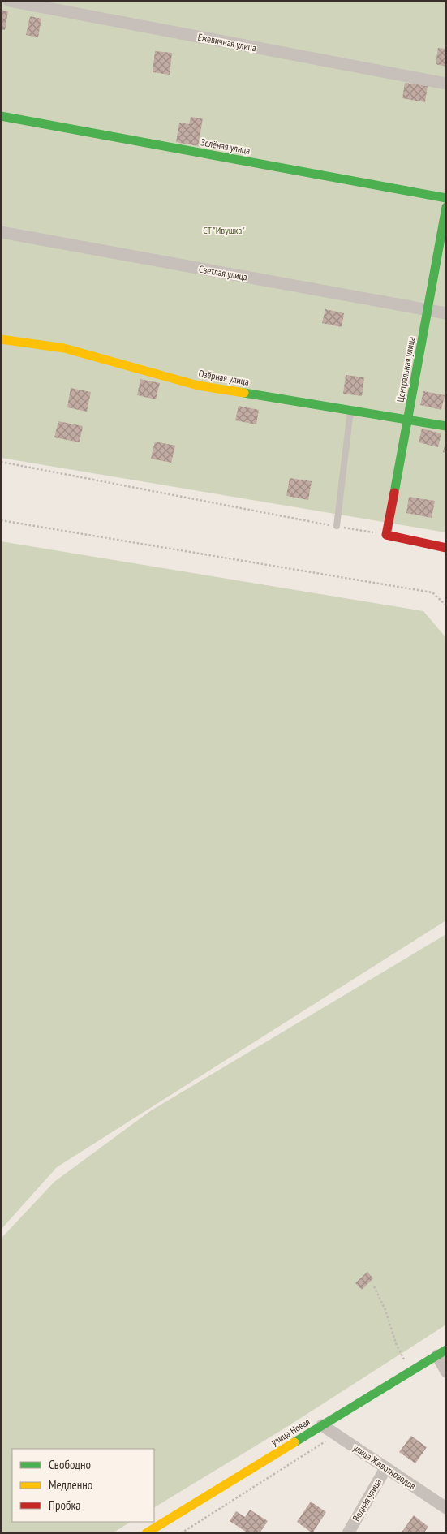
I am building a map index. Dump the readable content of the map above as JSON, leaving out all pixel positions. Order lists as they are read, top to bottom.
{
  "streets": {
    "street": [
      "Ежевичная улица",
      "Зелёная улица",
      "Светлая улица",
      "Центральная улица",
      "Озёрная улица",
      "улица Новая",
      "улица Животноводов",
      "Водная улица"
    ]
  },
  "crossings": [
    ["Светлая улица", "Центральная улица"],
    ["Центральная улица", "Озёрная улица"],
    ["улица Новая", "улица Животноводов"],
    ["улица Животноводов", "Водная улица"]
  ],
  "parks": ["СТ \"Ивушка\""],
  "legend": ["Свободно", "Медленно", "Пробка"]
}
